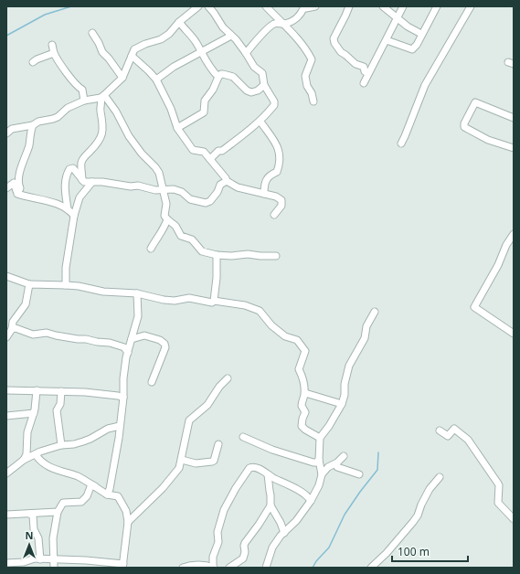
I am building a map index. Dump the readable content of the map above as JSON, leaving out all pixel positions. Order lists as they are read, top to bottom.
{
  "scale_bar": "100 m",
  "north": "top"
}
